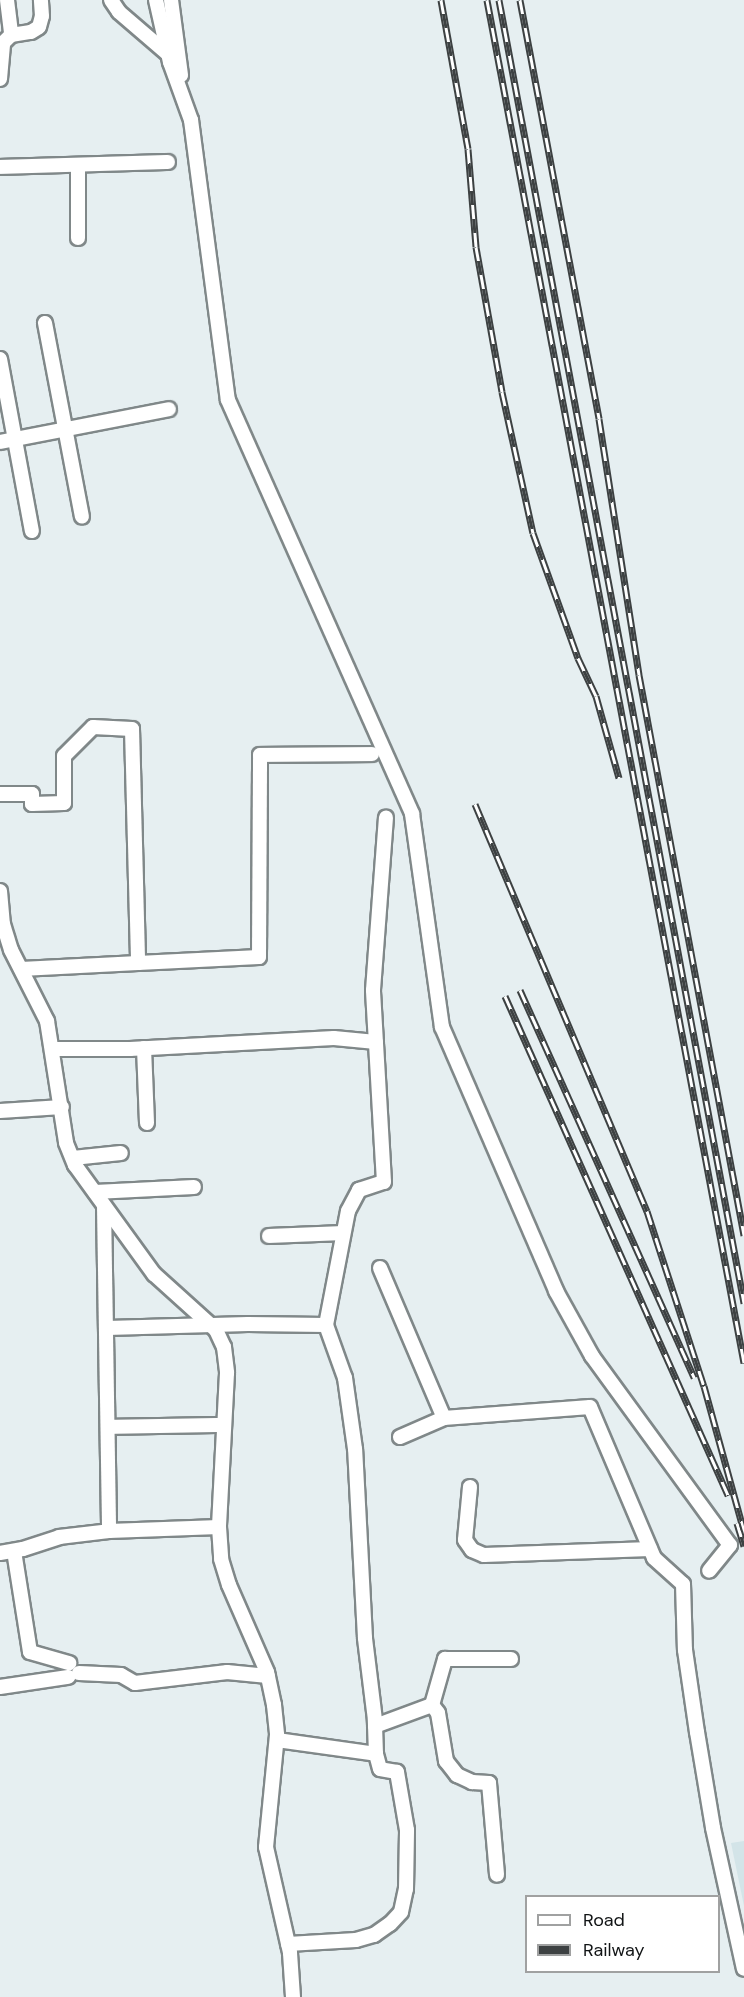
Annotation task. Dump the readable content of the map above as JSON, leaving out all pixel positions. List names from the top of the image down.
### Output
{
  "legend": ["Road", "Railway"]
}
